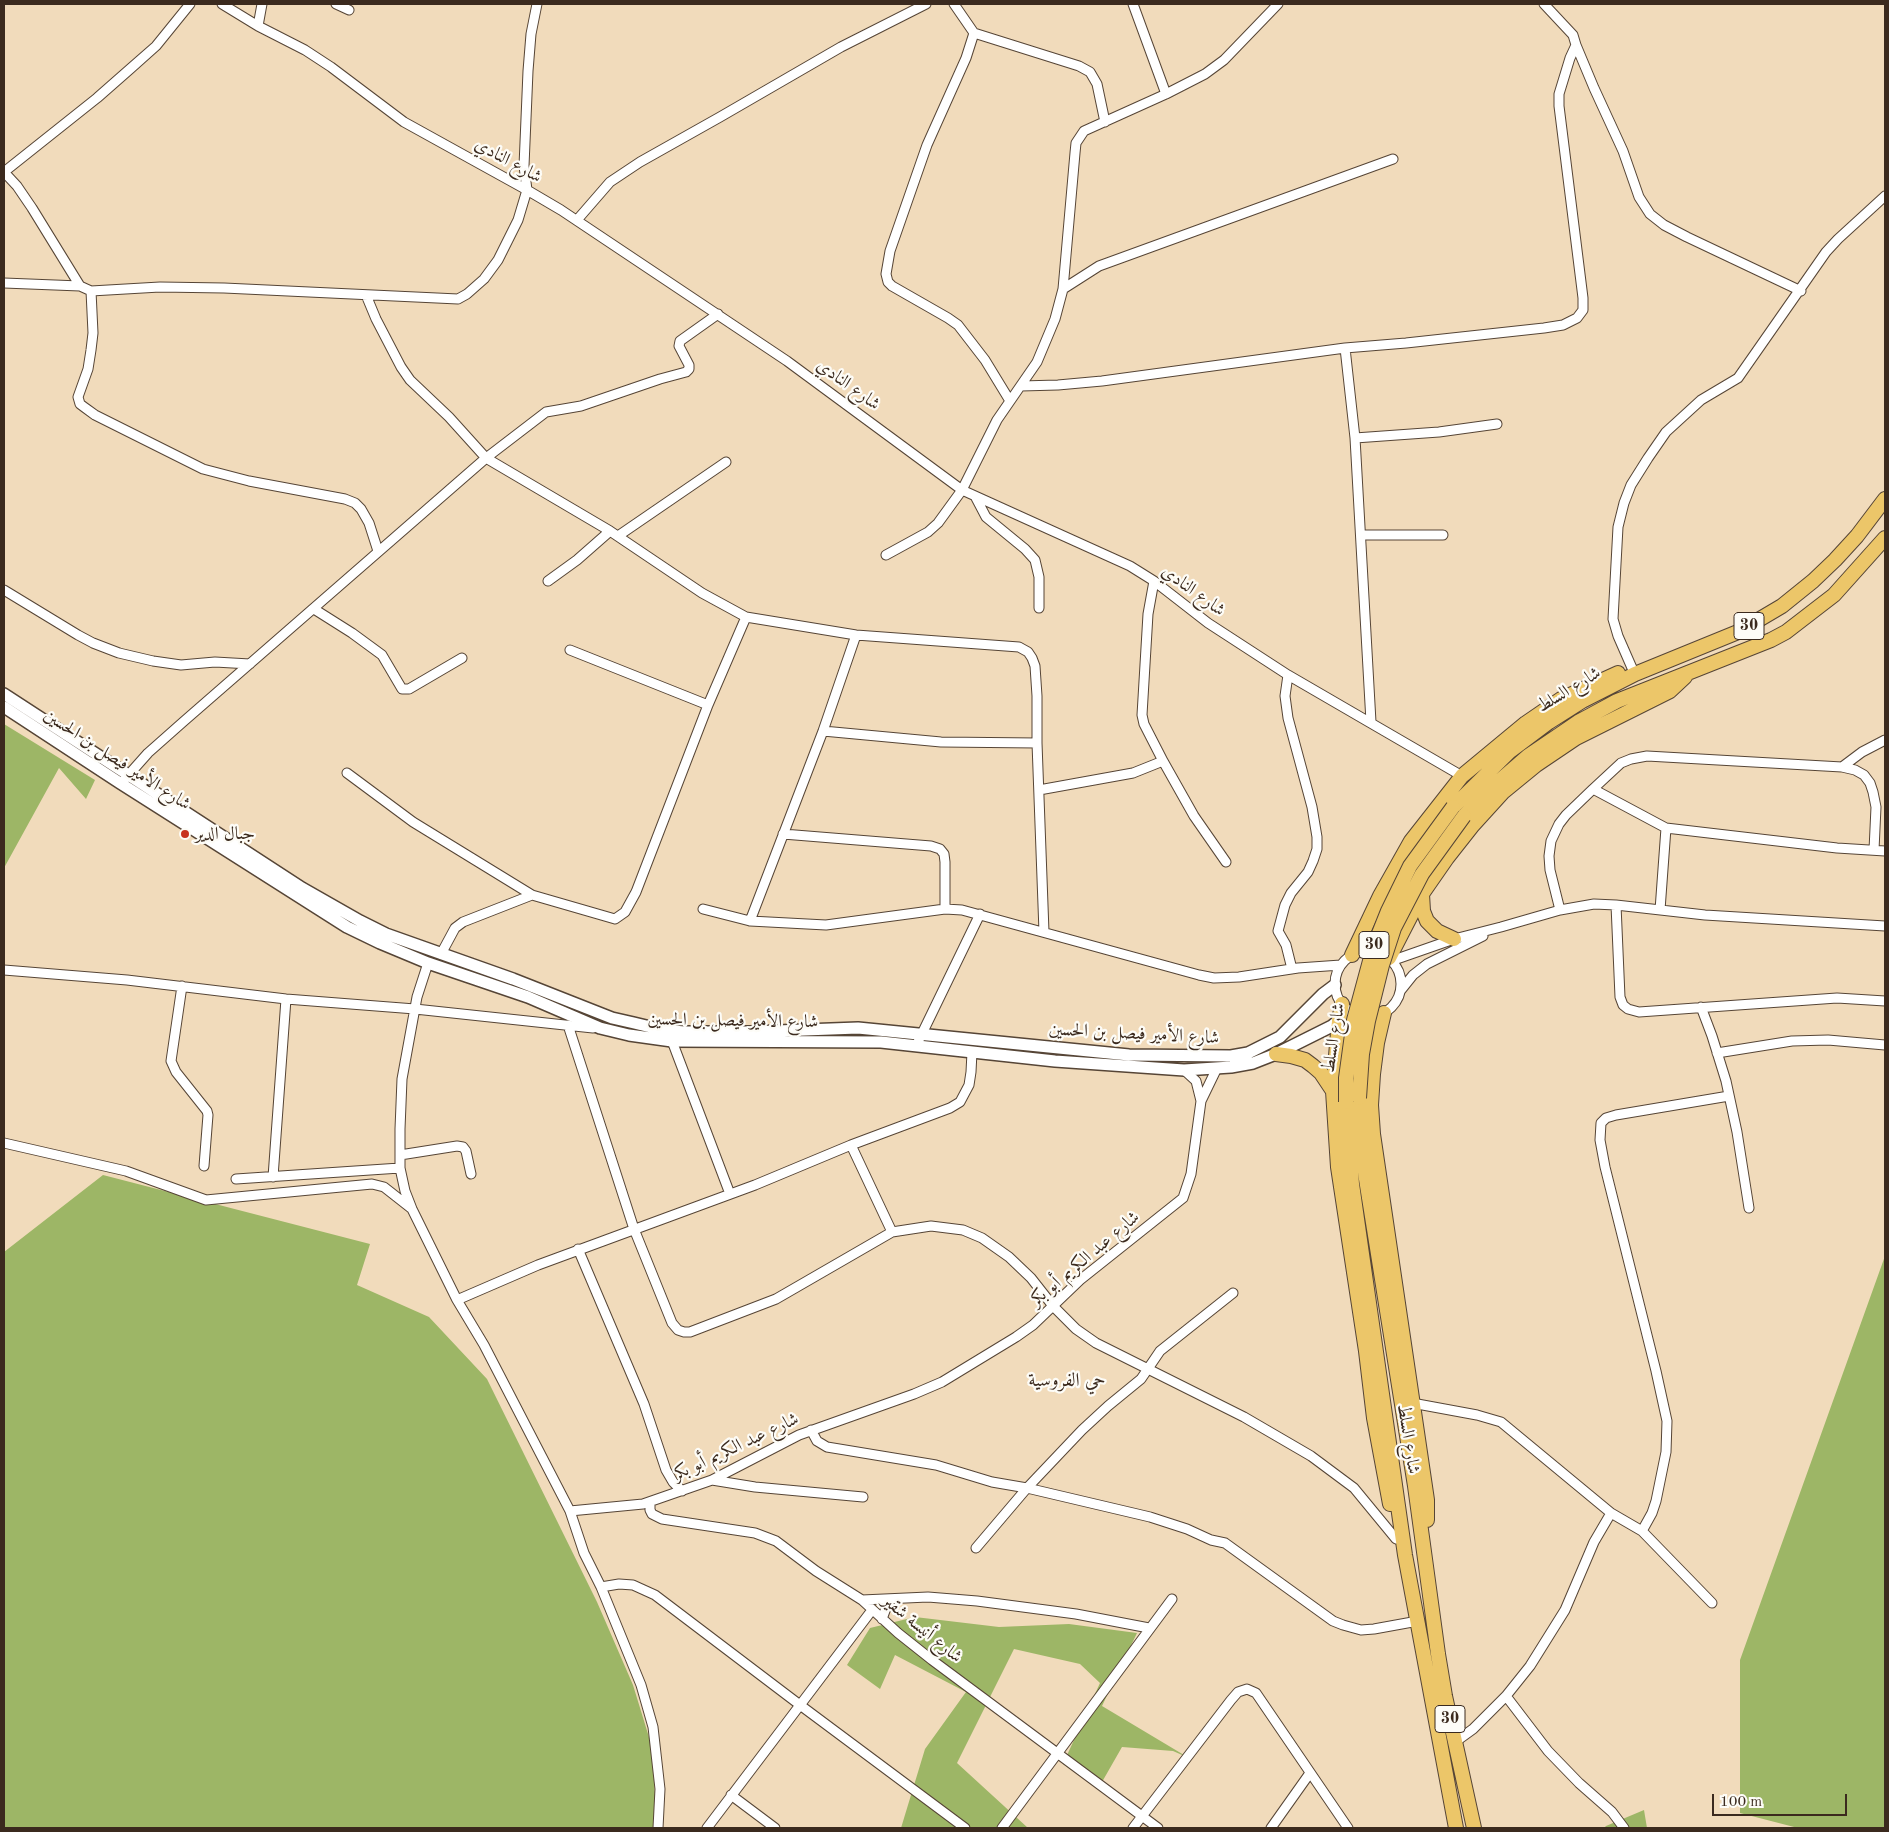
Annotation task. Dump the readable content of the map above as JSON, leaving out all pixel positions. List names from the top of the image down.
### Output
{
  "streets": {
    "main road": ["30", "شارع السلط"],
    "street": [
      "شارع النادي",
      "شارع الأمير فيصل بن الحسين",
      "شارع عبد الكريم أبو بكر",
      "شارع أنيسة شقير"
    ]
  },
  "crossings": [
    ["شارع الأمير فيصل بن الحسين", "شارع عبد الكريم أبو بكر"],
    ["شارع عبد الكريم أبو بكر", "شارع أنيسة شقير"]
  ],
  "districts": ["حي الفروسية"],
  "places": ["جبال الدير"],
  "scale_bar": "100 m"
}
